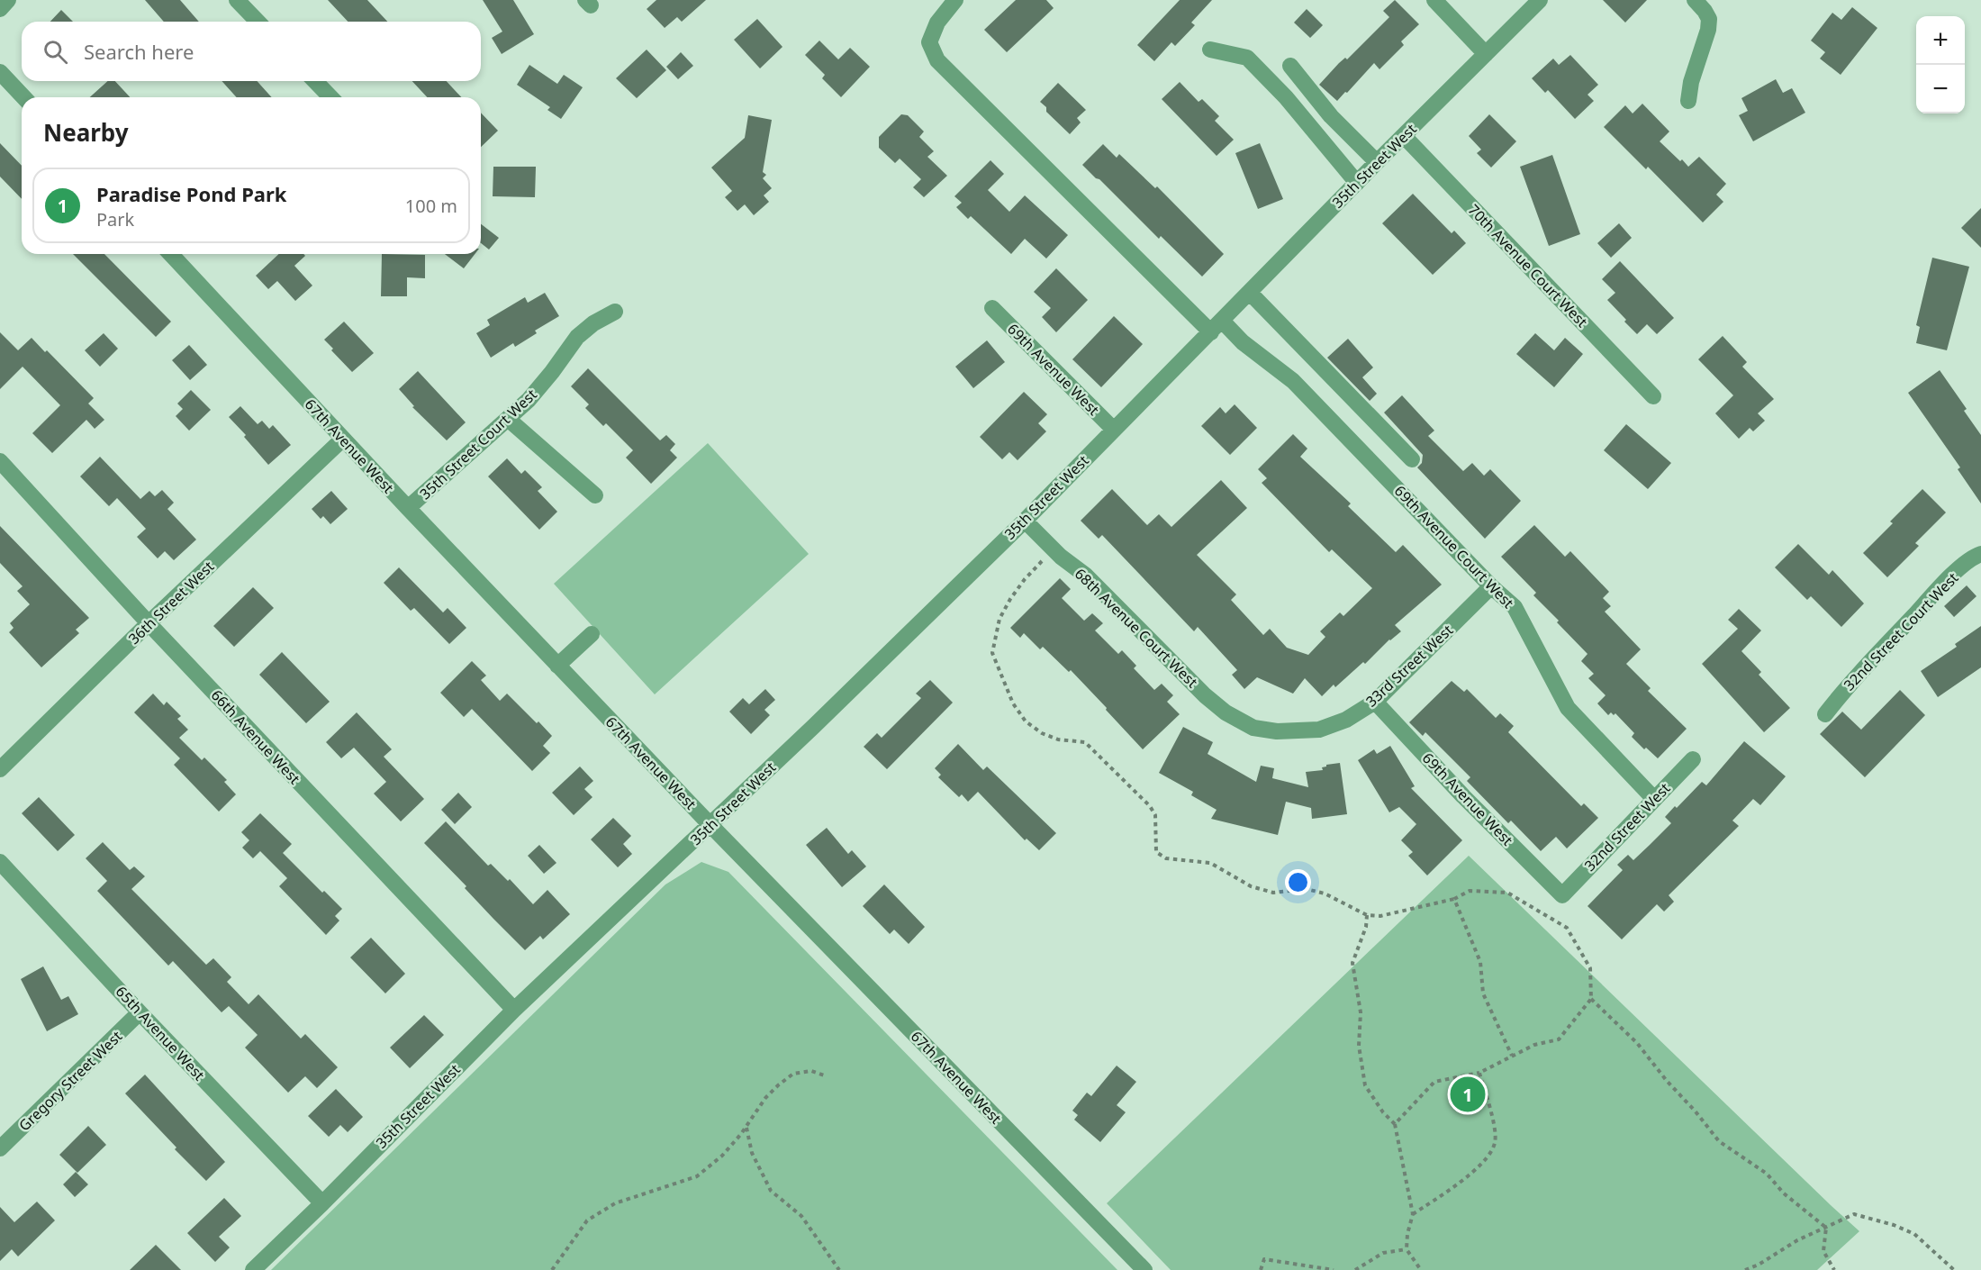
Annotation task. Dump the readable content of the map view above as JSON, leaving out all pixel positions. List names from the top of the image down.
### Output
{
  "streets": {
    "street": [
      "35th Street West",
      "70th Avenue Court West",
      "69th Avenue West",
      "35th Street Court West",
      "67th Avenue West",
      "69th Avenue Court West",
      "36th Street West",
      "68th Avenue Court West",
      "32nd Street Court West",
      "33rd Street West",
      "66th Avenue West",
      "32nd Street West",
      "65th Avenue West",
      "Gregory Street West"
    ]
  },
  "crossings": [
    ["35th Street West", "70th Avenue Court West"],
    ["35th Street West", "69th Avenue West"],
    ["35th Street West", "67th Avenue West"],
    ["35th Street West", "69th Avenue Court West"],
    ["35th Street West", "68th Avenue Court West"],
    ["35th Street West", "66th Avenue West"],
    ["35th Street West", "65th Avenue West"],
    ["69th Avenue West", "33rd Street West"],
    ["69th Avenue West", "32nd Street West"],
    ["35th Street Court West", "67th Avenue West"],
    ["67th Avenue West", "36th Street West"],
    ["69th Avenue Court West", "33rd Street West"],
    ["69th Avenue Court West", "32nd Street West"],
    ["36th Street West", "66th Avenue West"],
    ["68th Avenue Court West", "33rd Street West"],
    ["65th Avenue West", "Gregory Street West"]
  ],
  "page": {
    "map_buttons": ["+", "−"],
    "search": "Search here",
    "heading": "Nearby",
    "list": [
      {
        "mark": "1",
        "name": "Paradise Pond Park",
        "note": "Park",
        "value": "100 m"
      }
    ],
    "pins": "1"
  }
}
